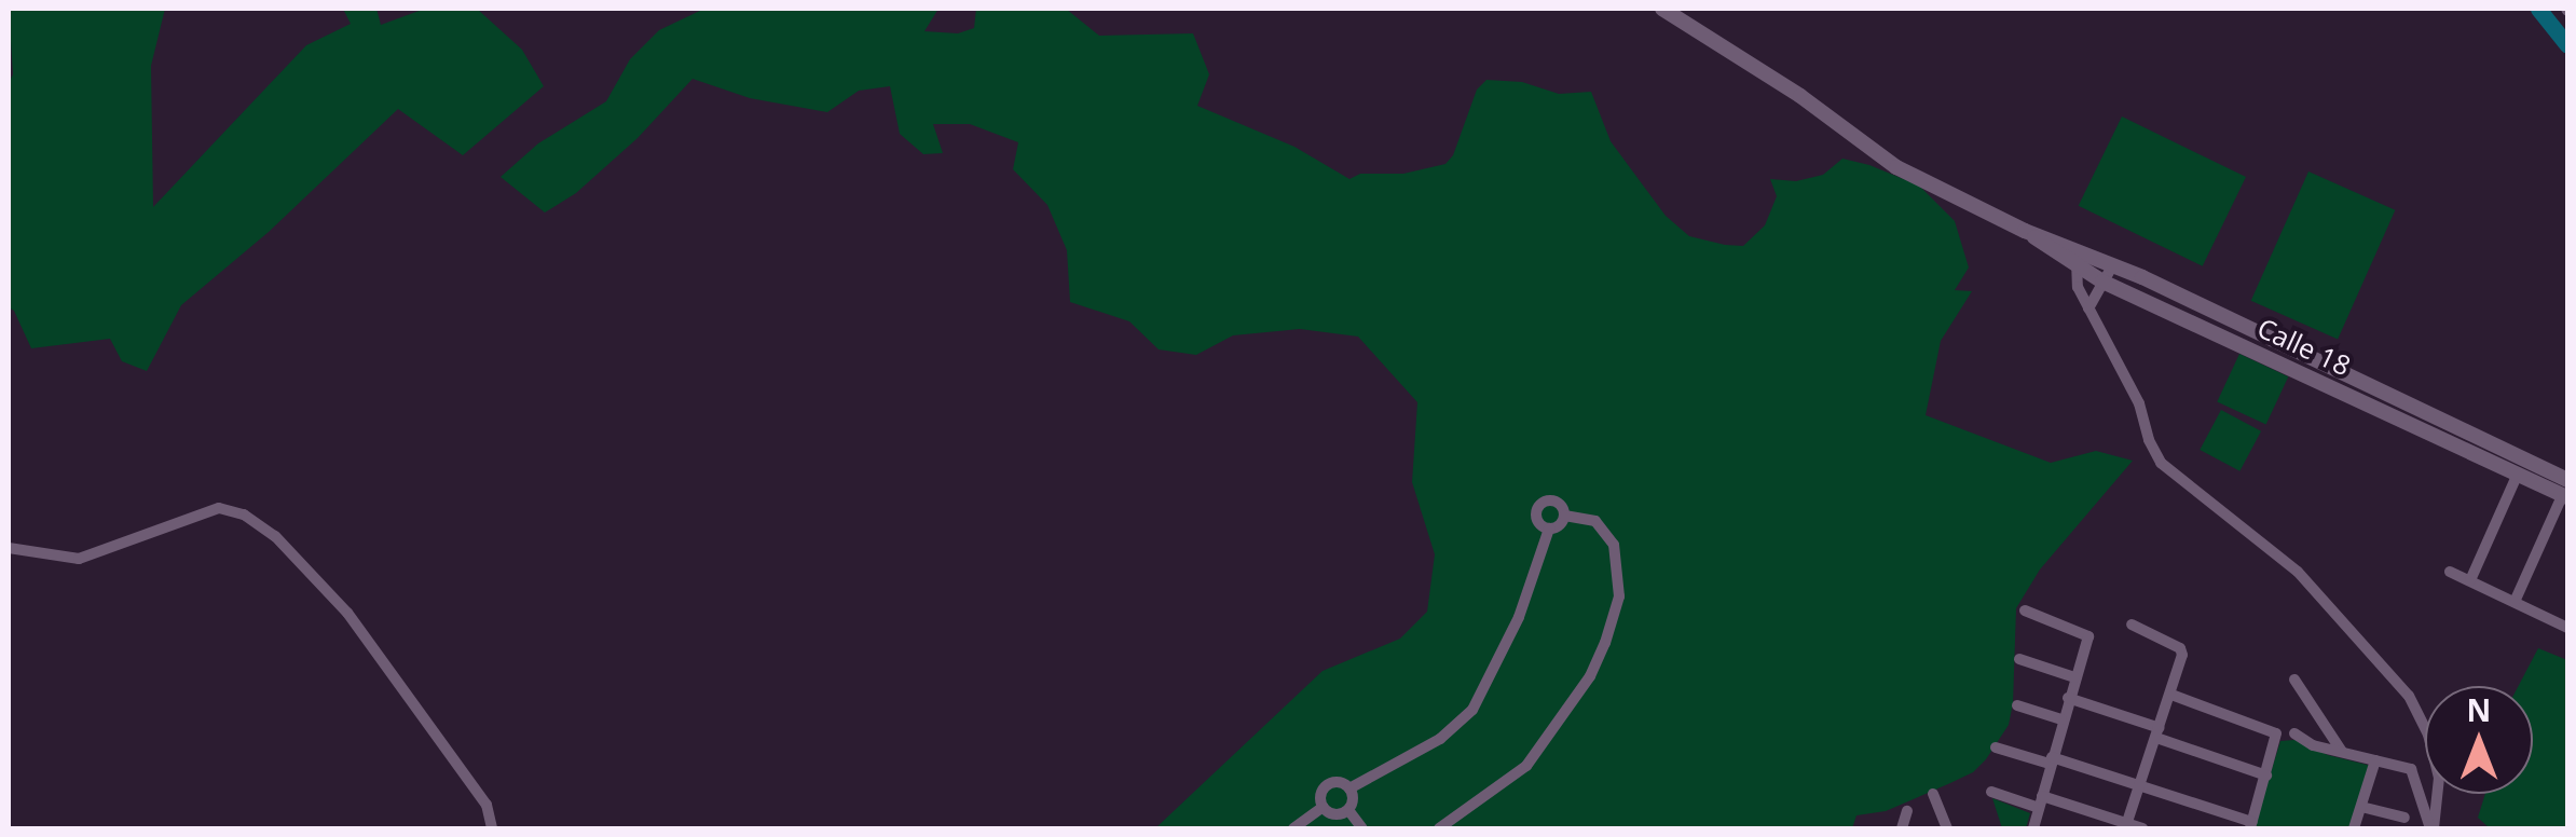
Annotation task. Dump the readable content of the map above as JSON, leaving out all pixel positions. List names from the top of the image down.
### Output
{
  "streets": {
    "main road": ["Calle 18"]
  },
  "north": "top"
}
